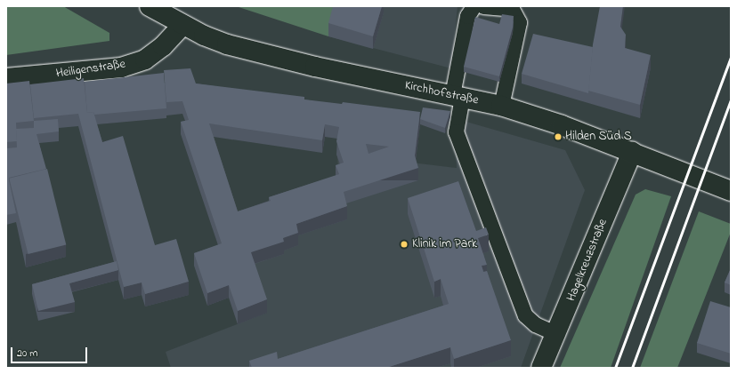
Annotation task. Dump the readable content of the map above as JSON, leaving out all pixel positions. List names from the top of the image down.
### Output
{
  "streets": {
    "main road": ["Heiligenstraße", "Kirchhofstraße", "Hagelkreuzstraße"]
  },
  "crossings": [
    ["Heiligenstraße", "Kirchhofstraße"],
    ["Kirchhofstraße", "Hagelkreuzstraße"]
  ],
  "places": ["Hilden Süd S", "Klinik im Park"],
  "scale_bar": "20 m"
}
